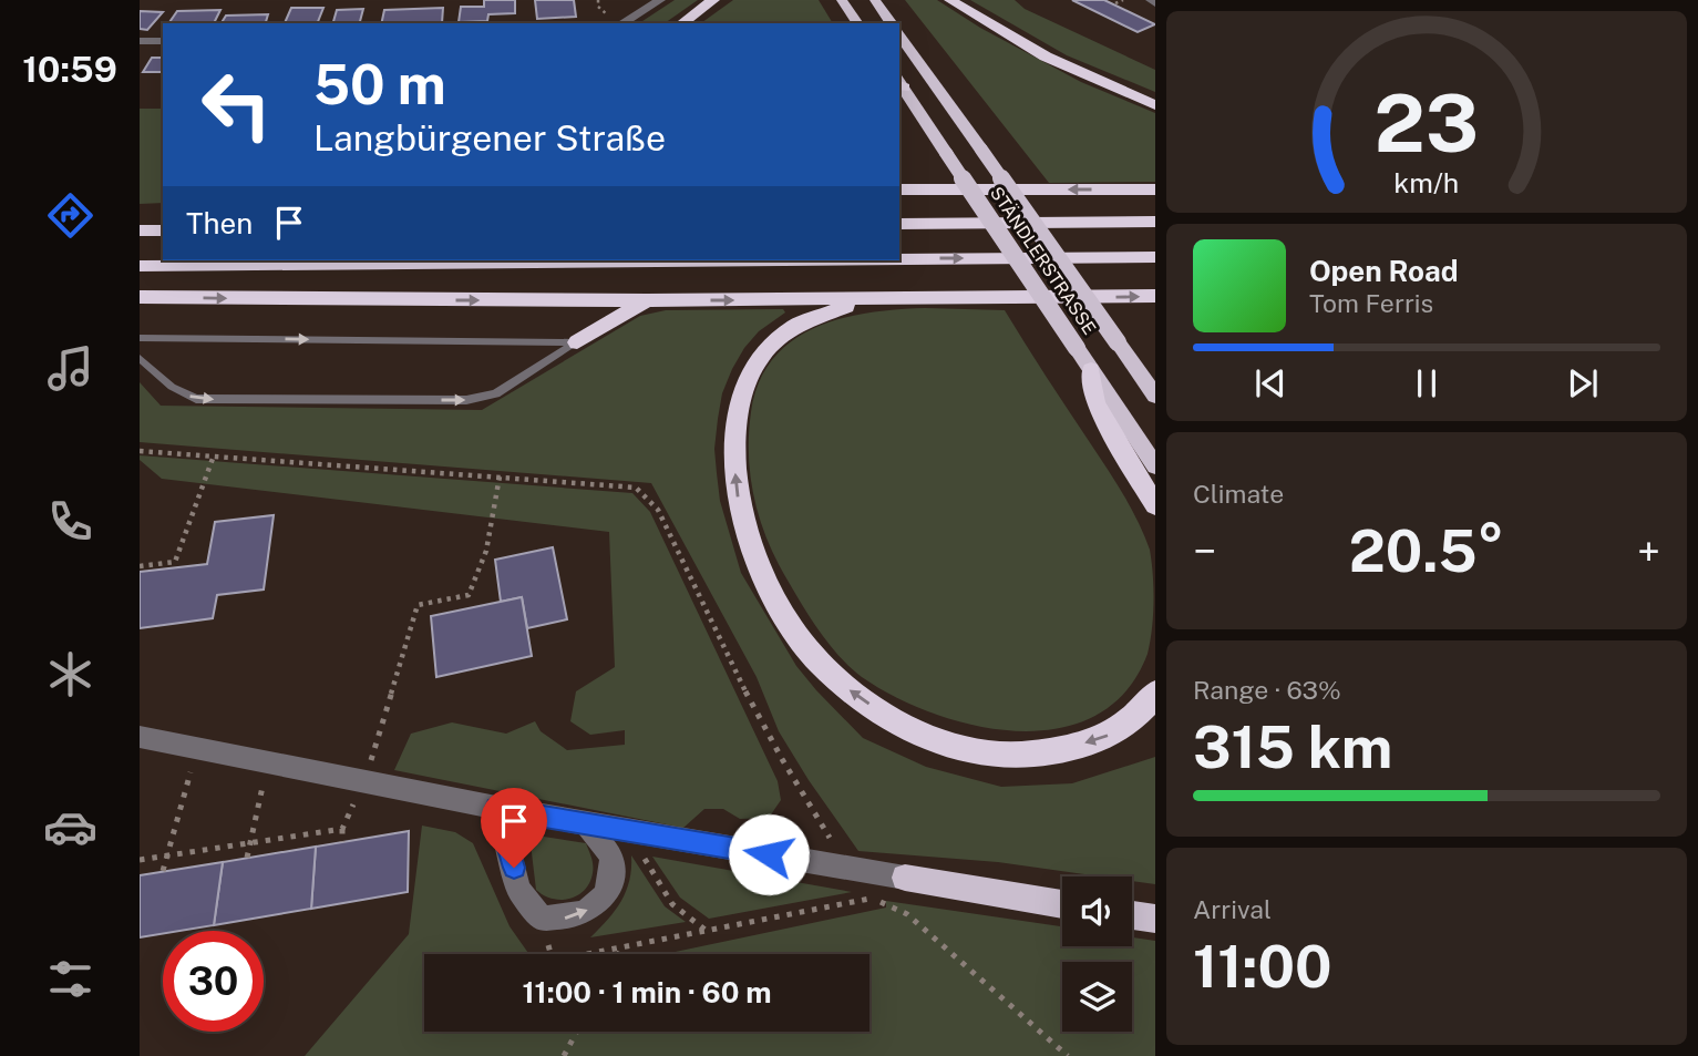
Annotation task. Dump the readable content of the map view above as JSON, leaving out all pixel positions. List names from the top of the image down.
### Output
{
  "streets": {
    "highway": ["STÄNDLERSTRASSE"]
  },
  "page": {
    "tabs": "10:59",
    "turn": ["50 m", "Langbürgener Straße"],
    "then": "Then",
    "song": ["Open Road", "Tom Ferris"],
    "tile": [
      "Climate",
      ["Range · 63%", "315 km"],
      ["Arrival", "11:00"]
    ],
    "heat": ["−", "20.5°", "+"],
    "limit": "30",
    "trip": "11:00 · 1 min · 60 m",
    "gauge": ["23", "km/h"]
  }
}
